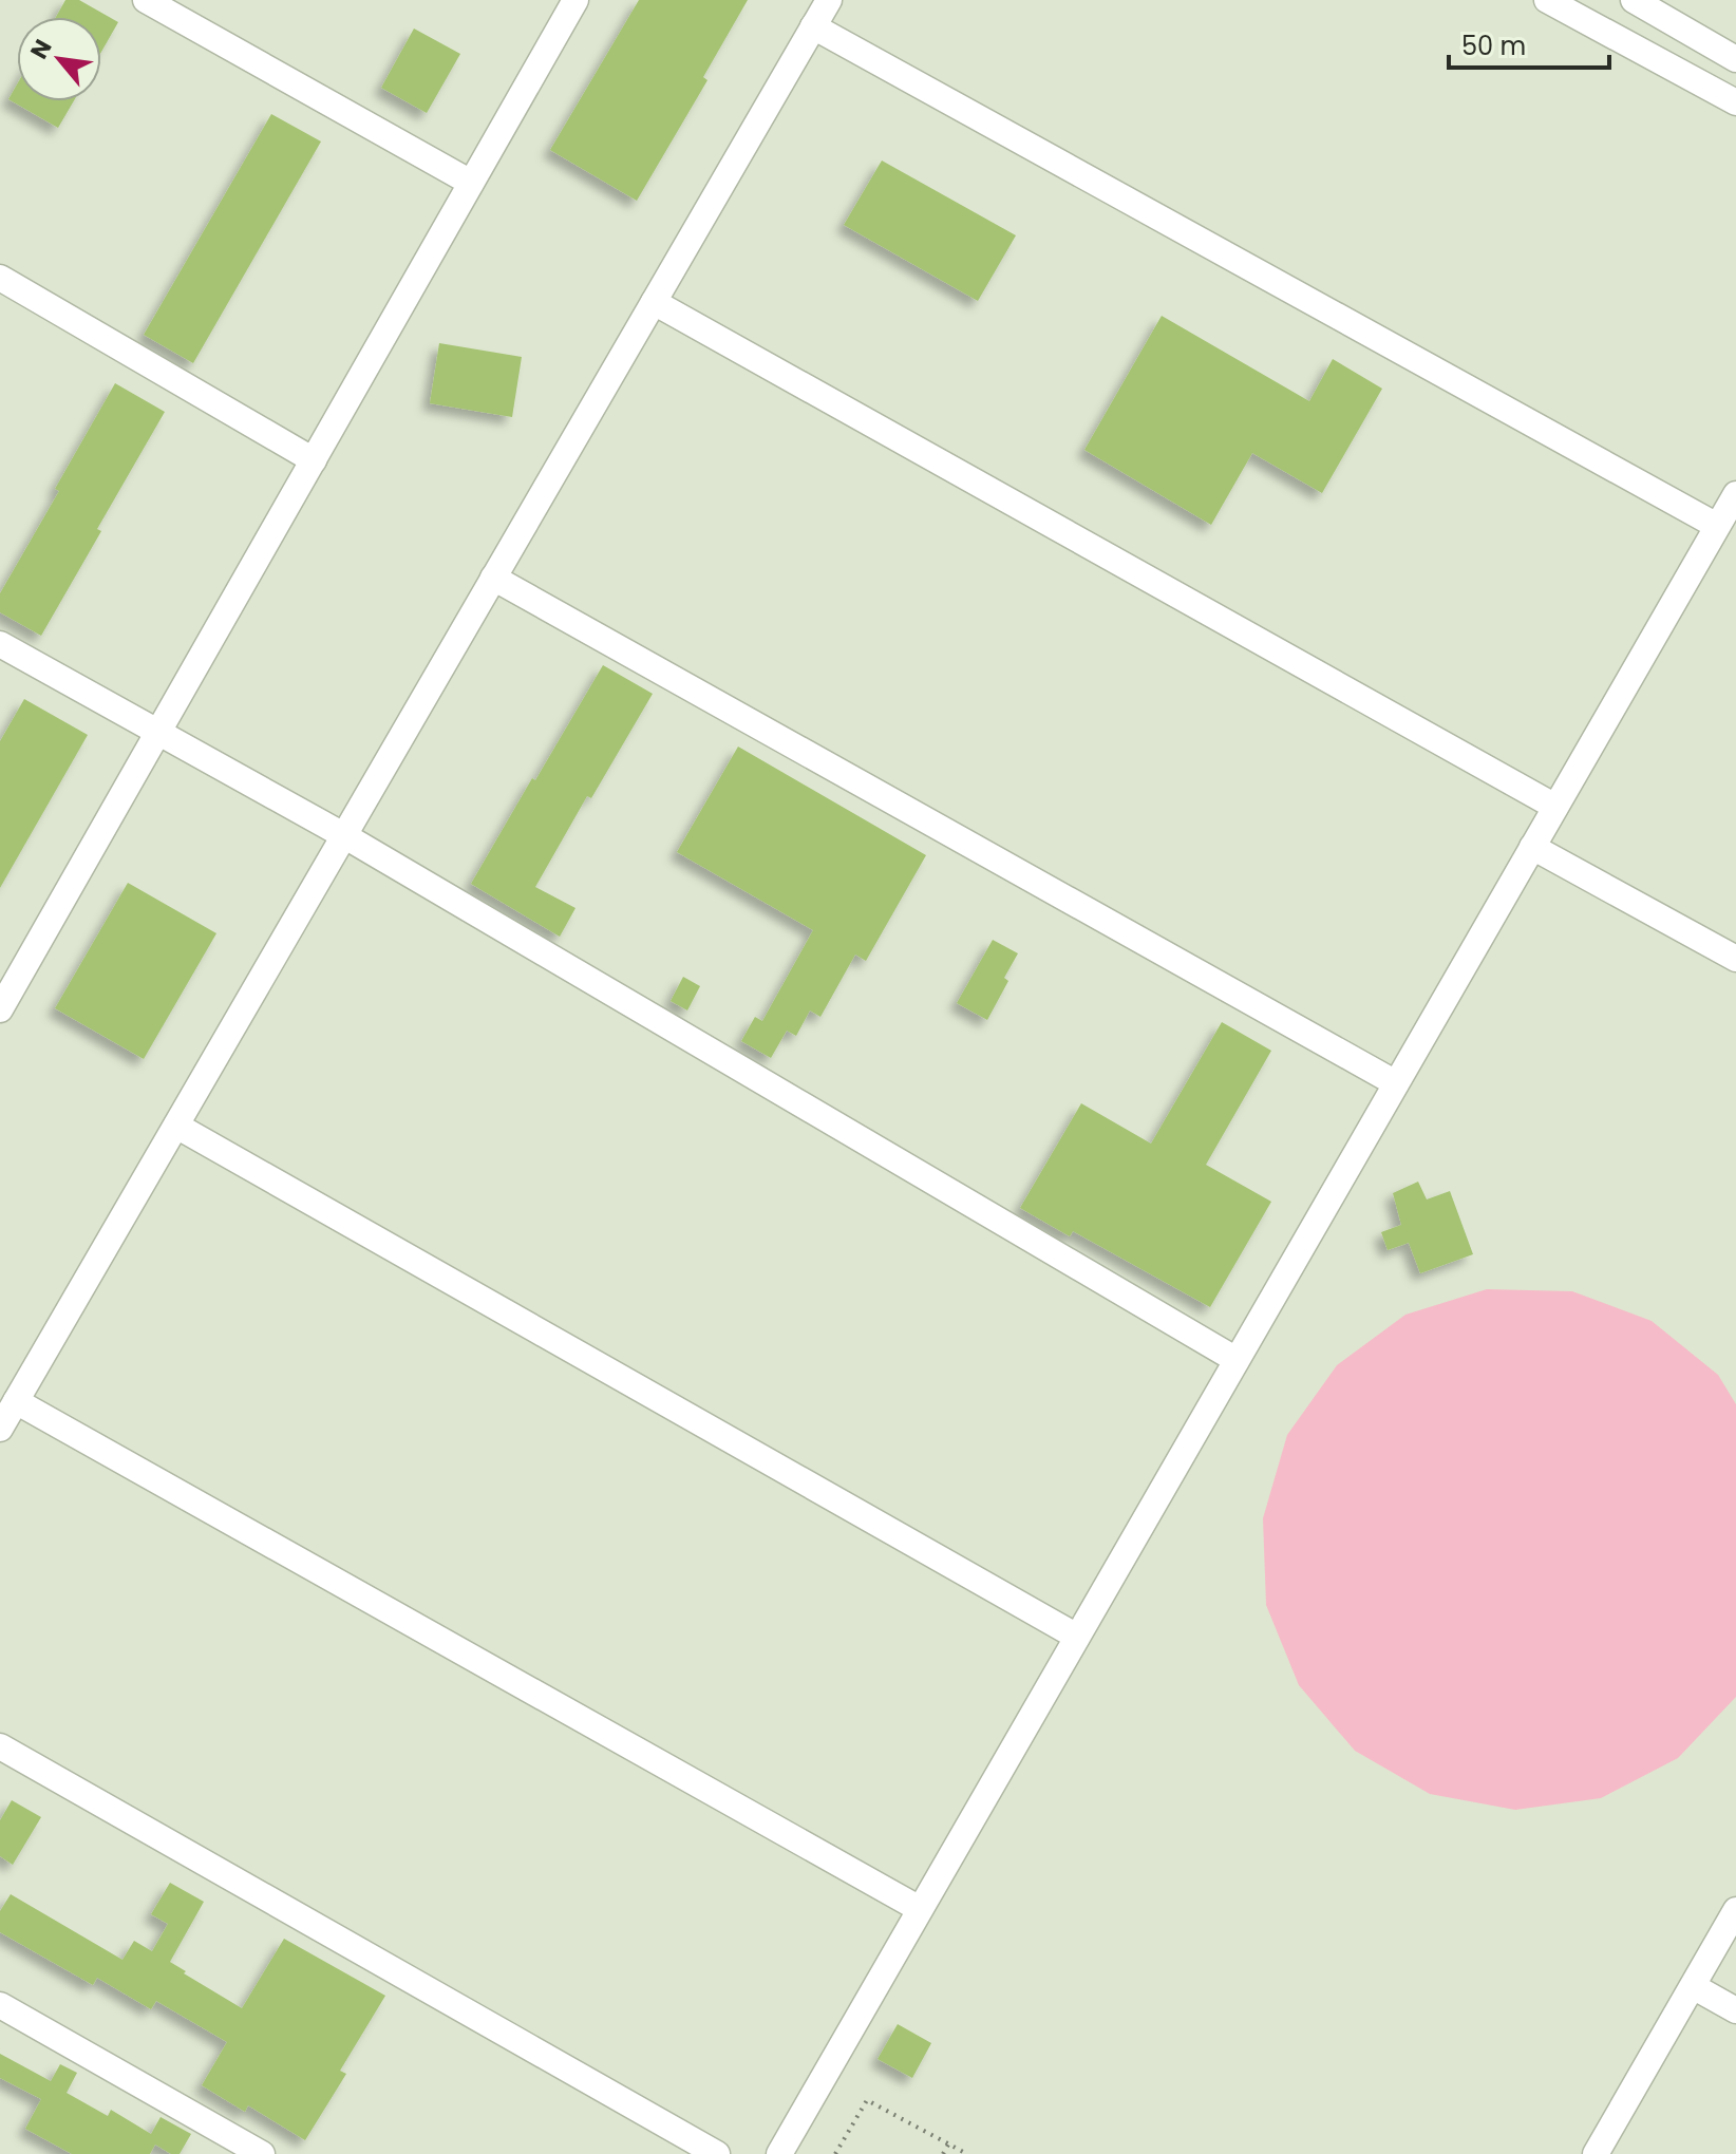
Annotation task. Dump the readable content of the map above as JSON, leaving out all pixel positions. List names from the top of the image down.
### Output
{
  "scale_bar": "50 m",
  "north": "top left"
}
